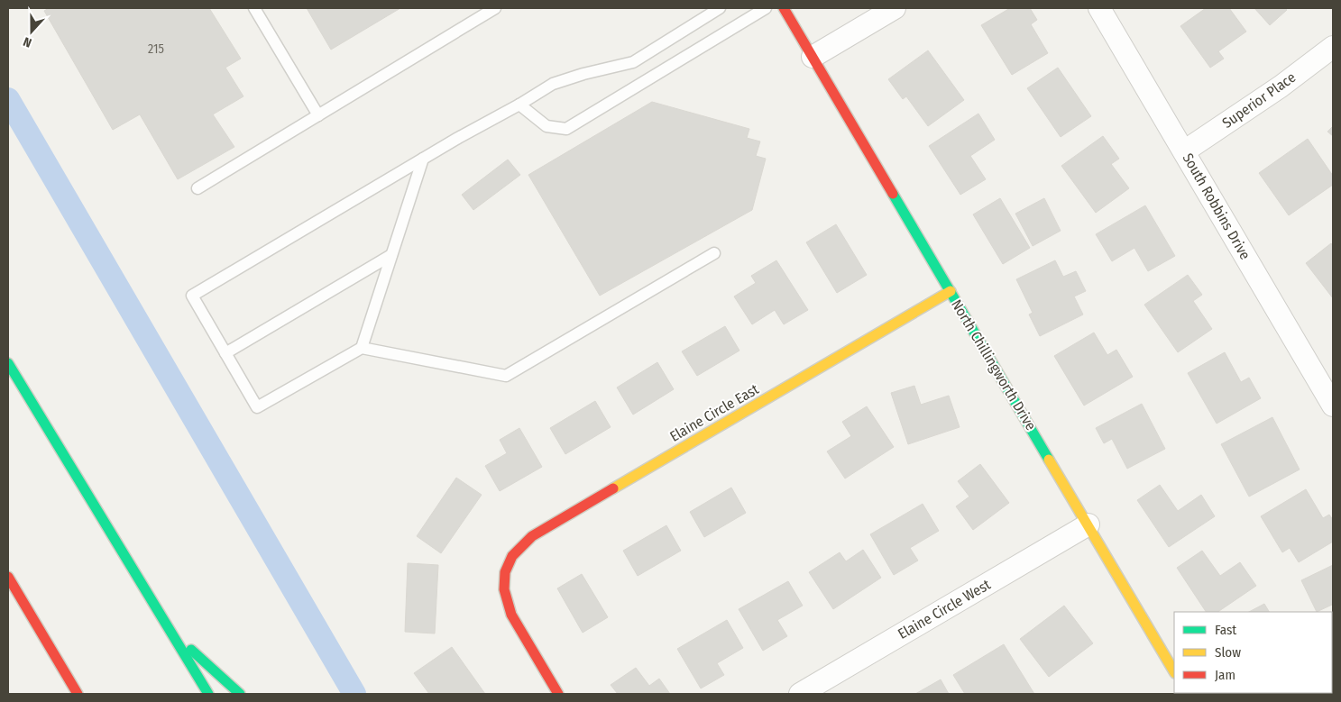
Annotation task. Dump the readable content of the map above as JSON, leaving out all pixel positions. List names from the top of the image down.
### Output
{
  "streets": {
    "main road": ["North Chillingworth Drive", "Elaine Circle East"],
    "street": ["Superior Place", "South Robbins Drive", "Elaine Circle West"]
  },
  "crossings": [
    ["Superior Place", "South Robbins Drive"],
    ["North Chillingworth Drive", "Elaine Circle East"],
    ["North Chillingworth Drive", "Elaine Circle West"]
  ],
  "house_numbers": ["215"],
  "legend": ["Fast", "Slow", "Jam"],
  "north": "bottom"
}
